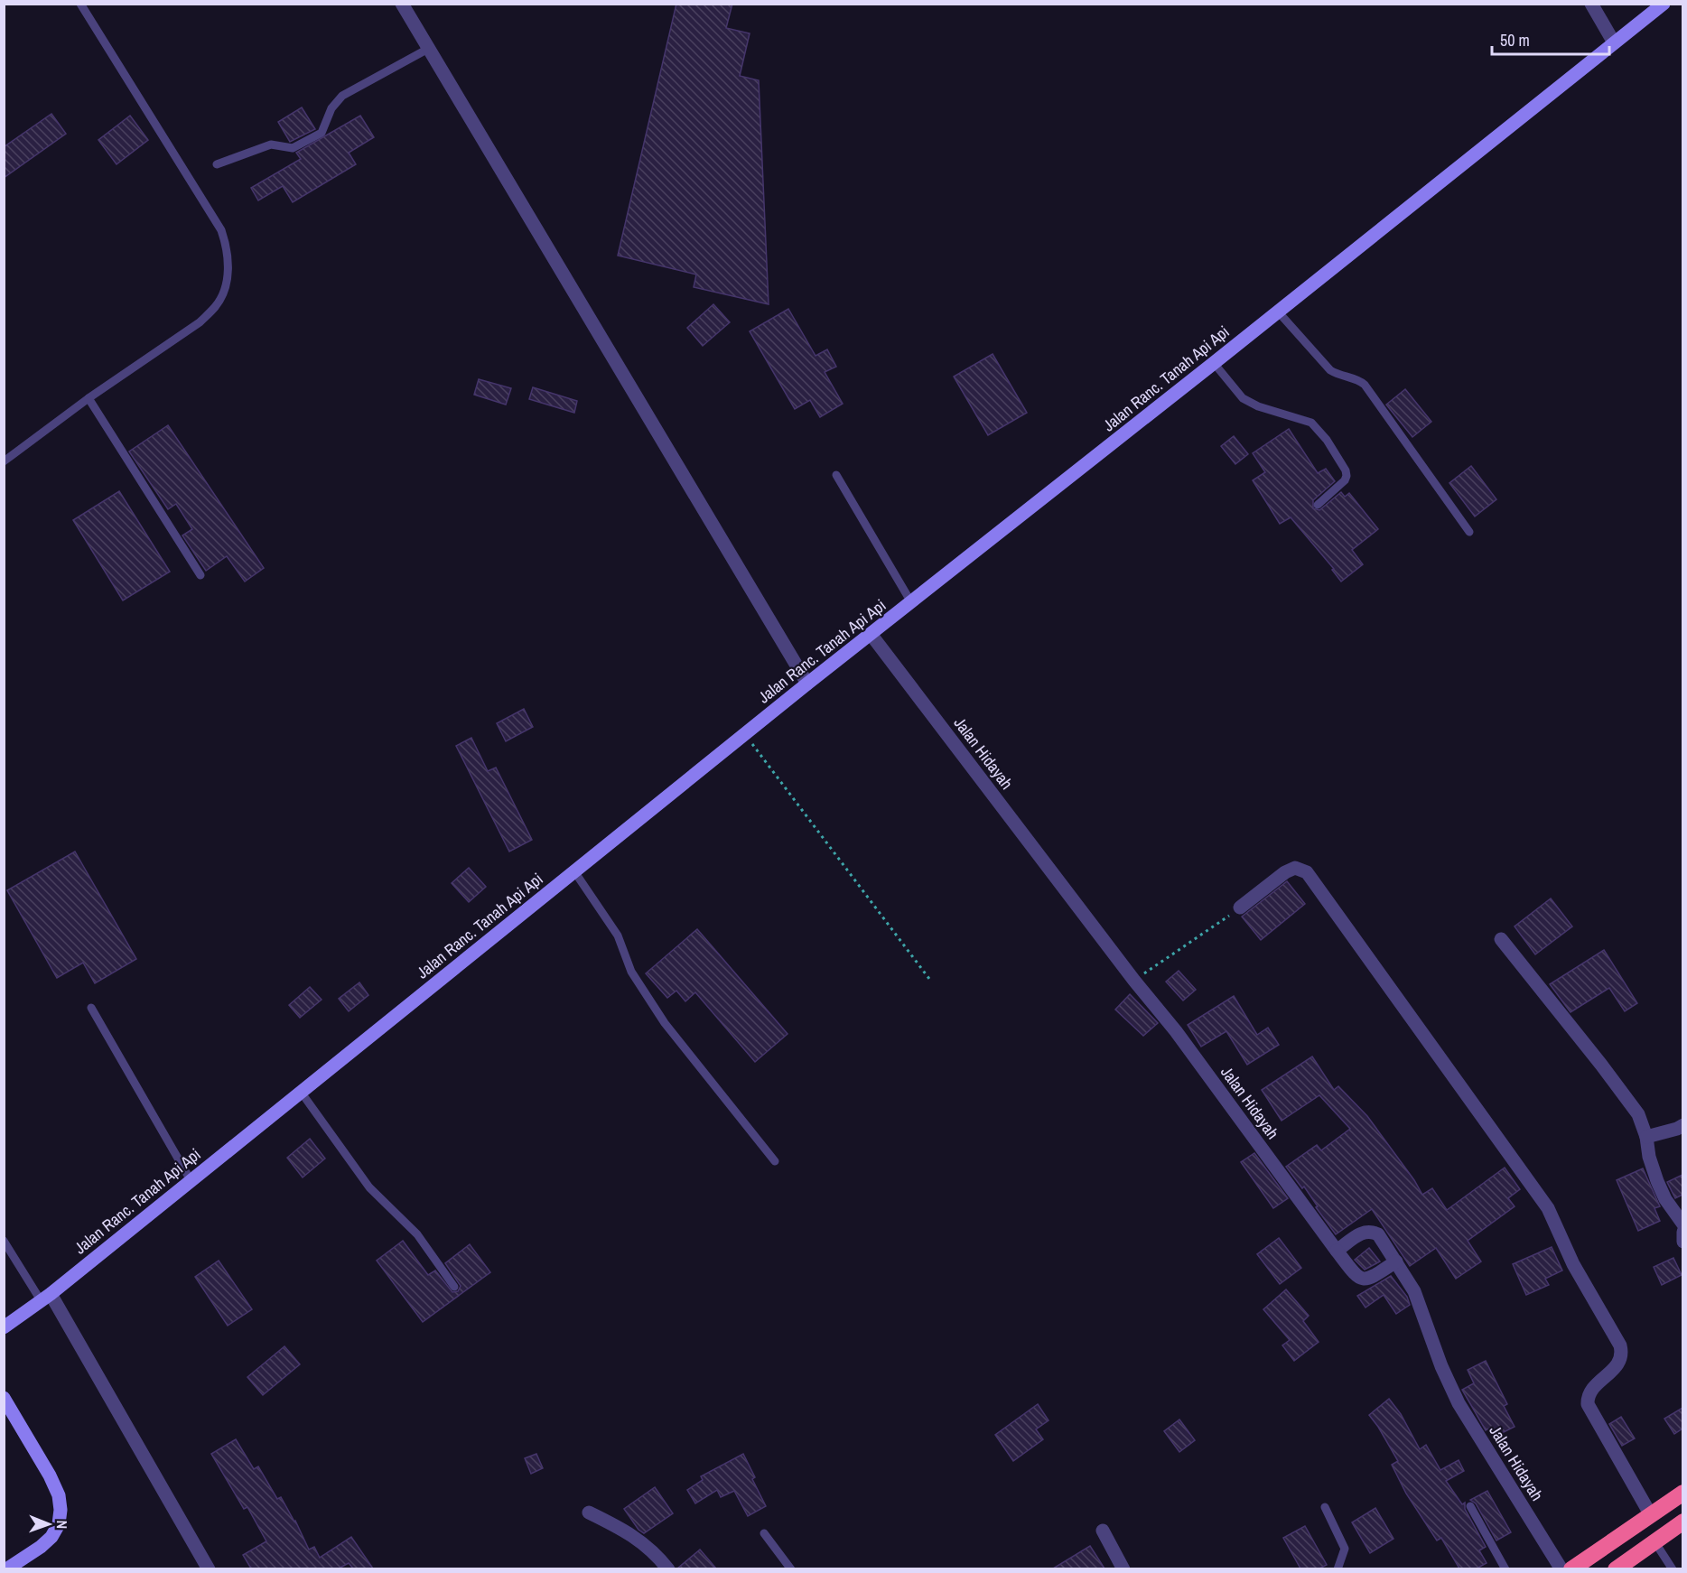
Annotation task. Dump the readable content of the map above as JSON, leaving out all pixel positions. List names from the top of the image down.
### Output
{
  "streets": {
    "street": ["Jalan Ranc. Tanah Api Api", "Jalan Hidayah"]
  },
  "crossings": [
    ["Jalan Ranc. Tanah Api Api", "Jalan Hidayah"]
  ],
  "scale_bar": "50 m",
  "north": "right"
}
